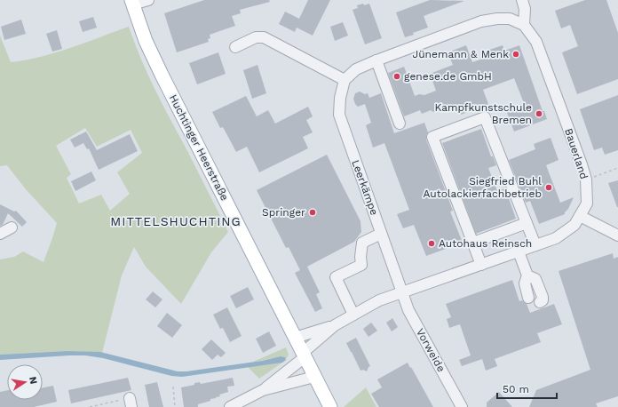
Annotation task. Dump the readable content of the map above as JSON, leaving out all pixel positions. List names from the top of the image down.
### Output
{
  "streets": {
    "main road": ["Huchtinger Heerstraße"],
    "street": ["Bauerland", "Leerkämpe", "Vorweide"]
  },
  "crossings": [
    ["Huchtinger Heerstraße", "Bauerland"],
    ["Bauerland", "Leerkämpe"],
    ["Bauerland", "Vorweide"],
    ["Leerkämpe", "Vorweide"]
  ],
  "districts": ["MITTELSHUCHTING"],
  "places": [
    "Jünemann & Menk",
    "genese.de GmbH",
    "Kampfkunstschule Bremen",
    "Siegfried Buhl Autolackierfachbetrieb",
    "Springer",
    "Autohaus Reinsch"
  ],
  "scale_bar": "50 m",
  "north": "right"
}
